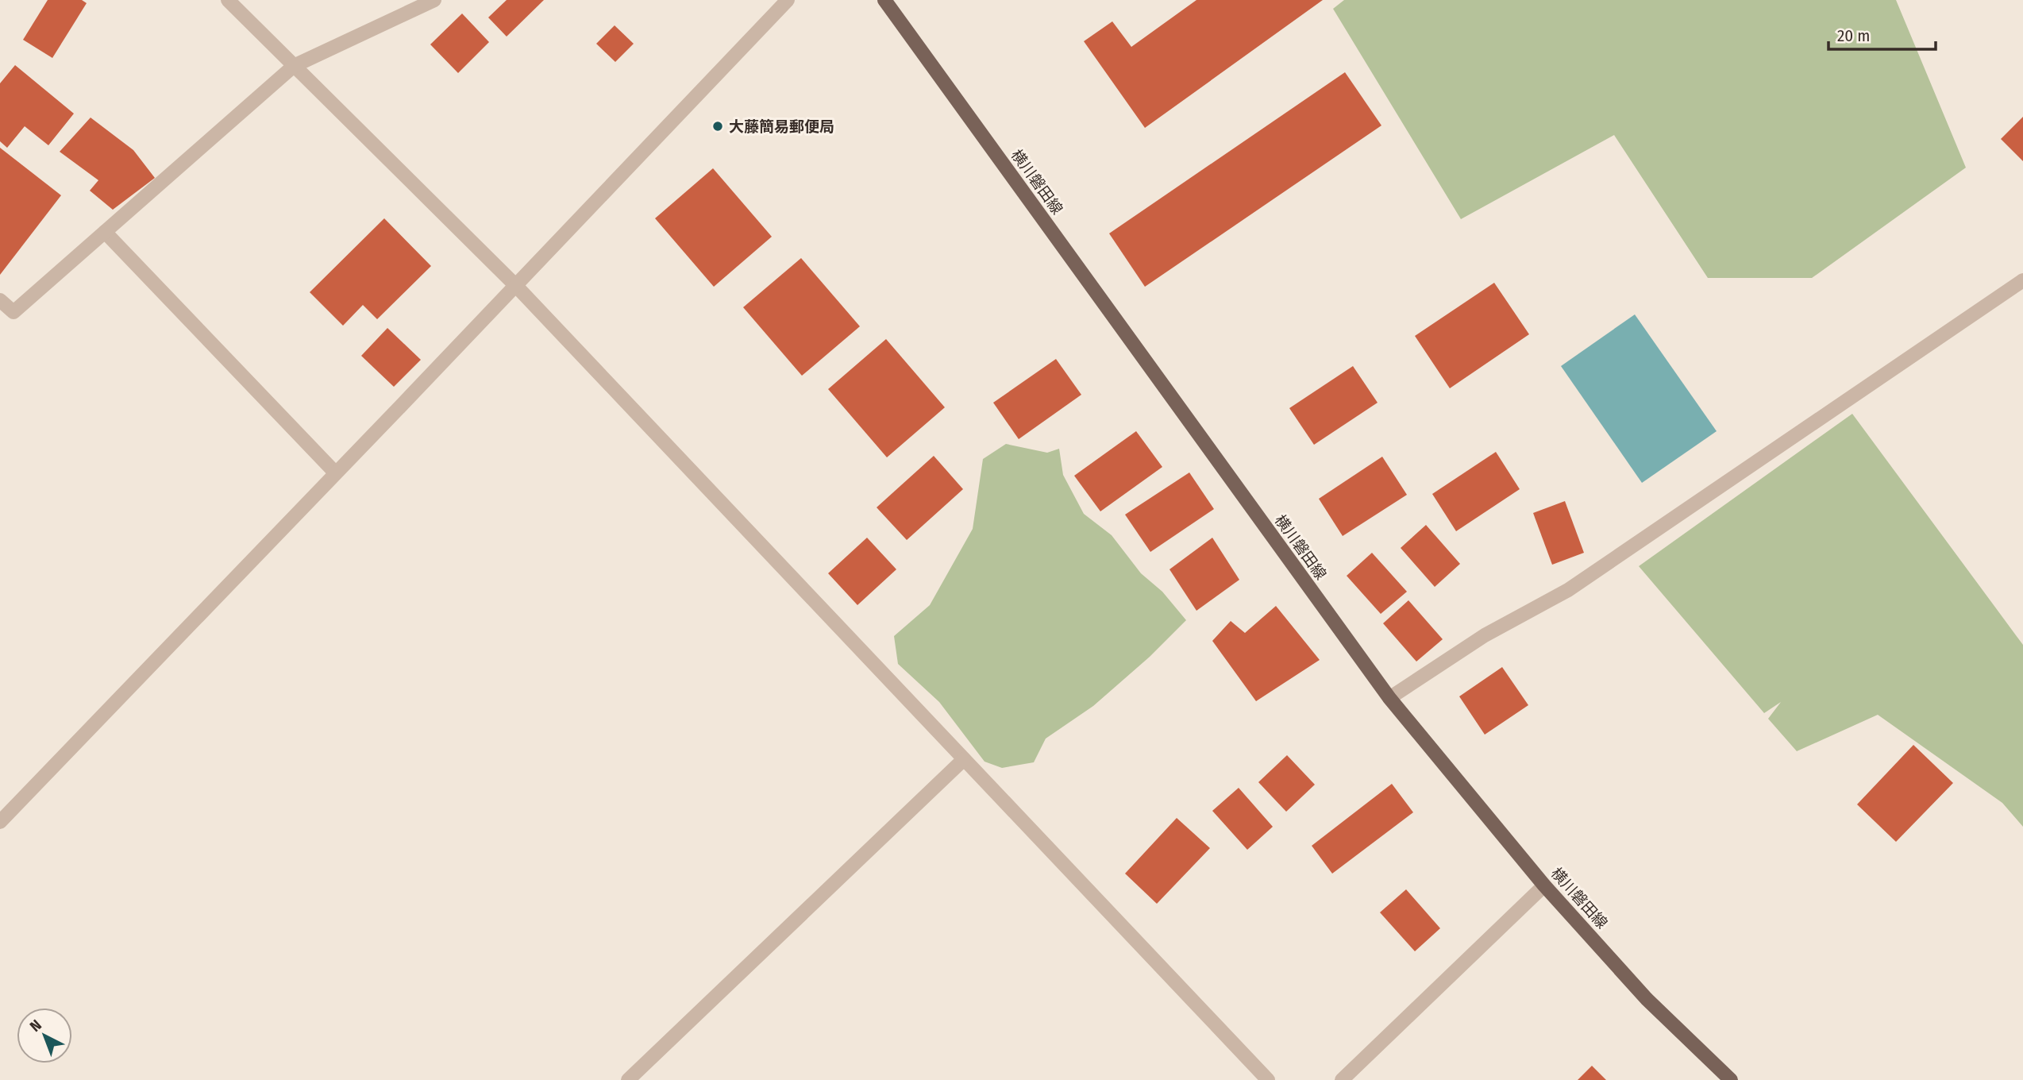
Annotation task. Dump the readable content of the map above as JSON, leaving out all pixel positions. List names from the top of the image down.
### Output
{
  "streets": {
    "main road": ["横川磐田線"]
  },
  "places": ["大藤簡易郵便局"],
  "scale_bar": "20 m",
  "north": "top left"
}
